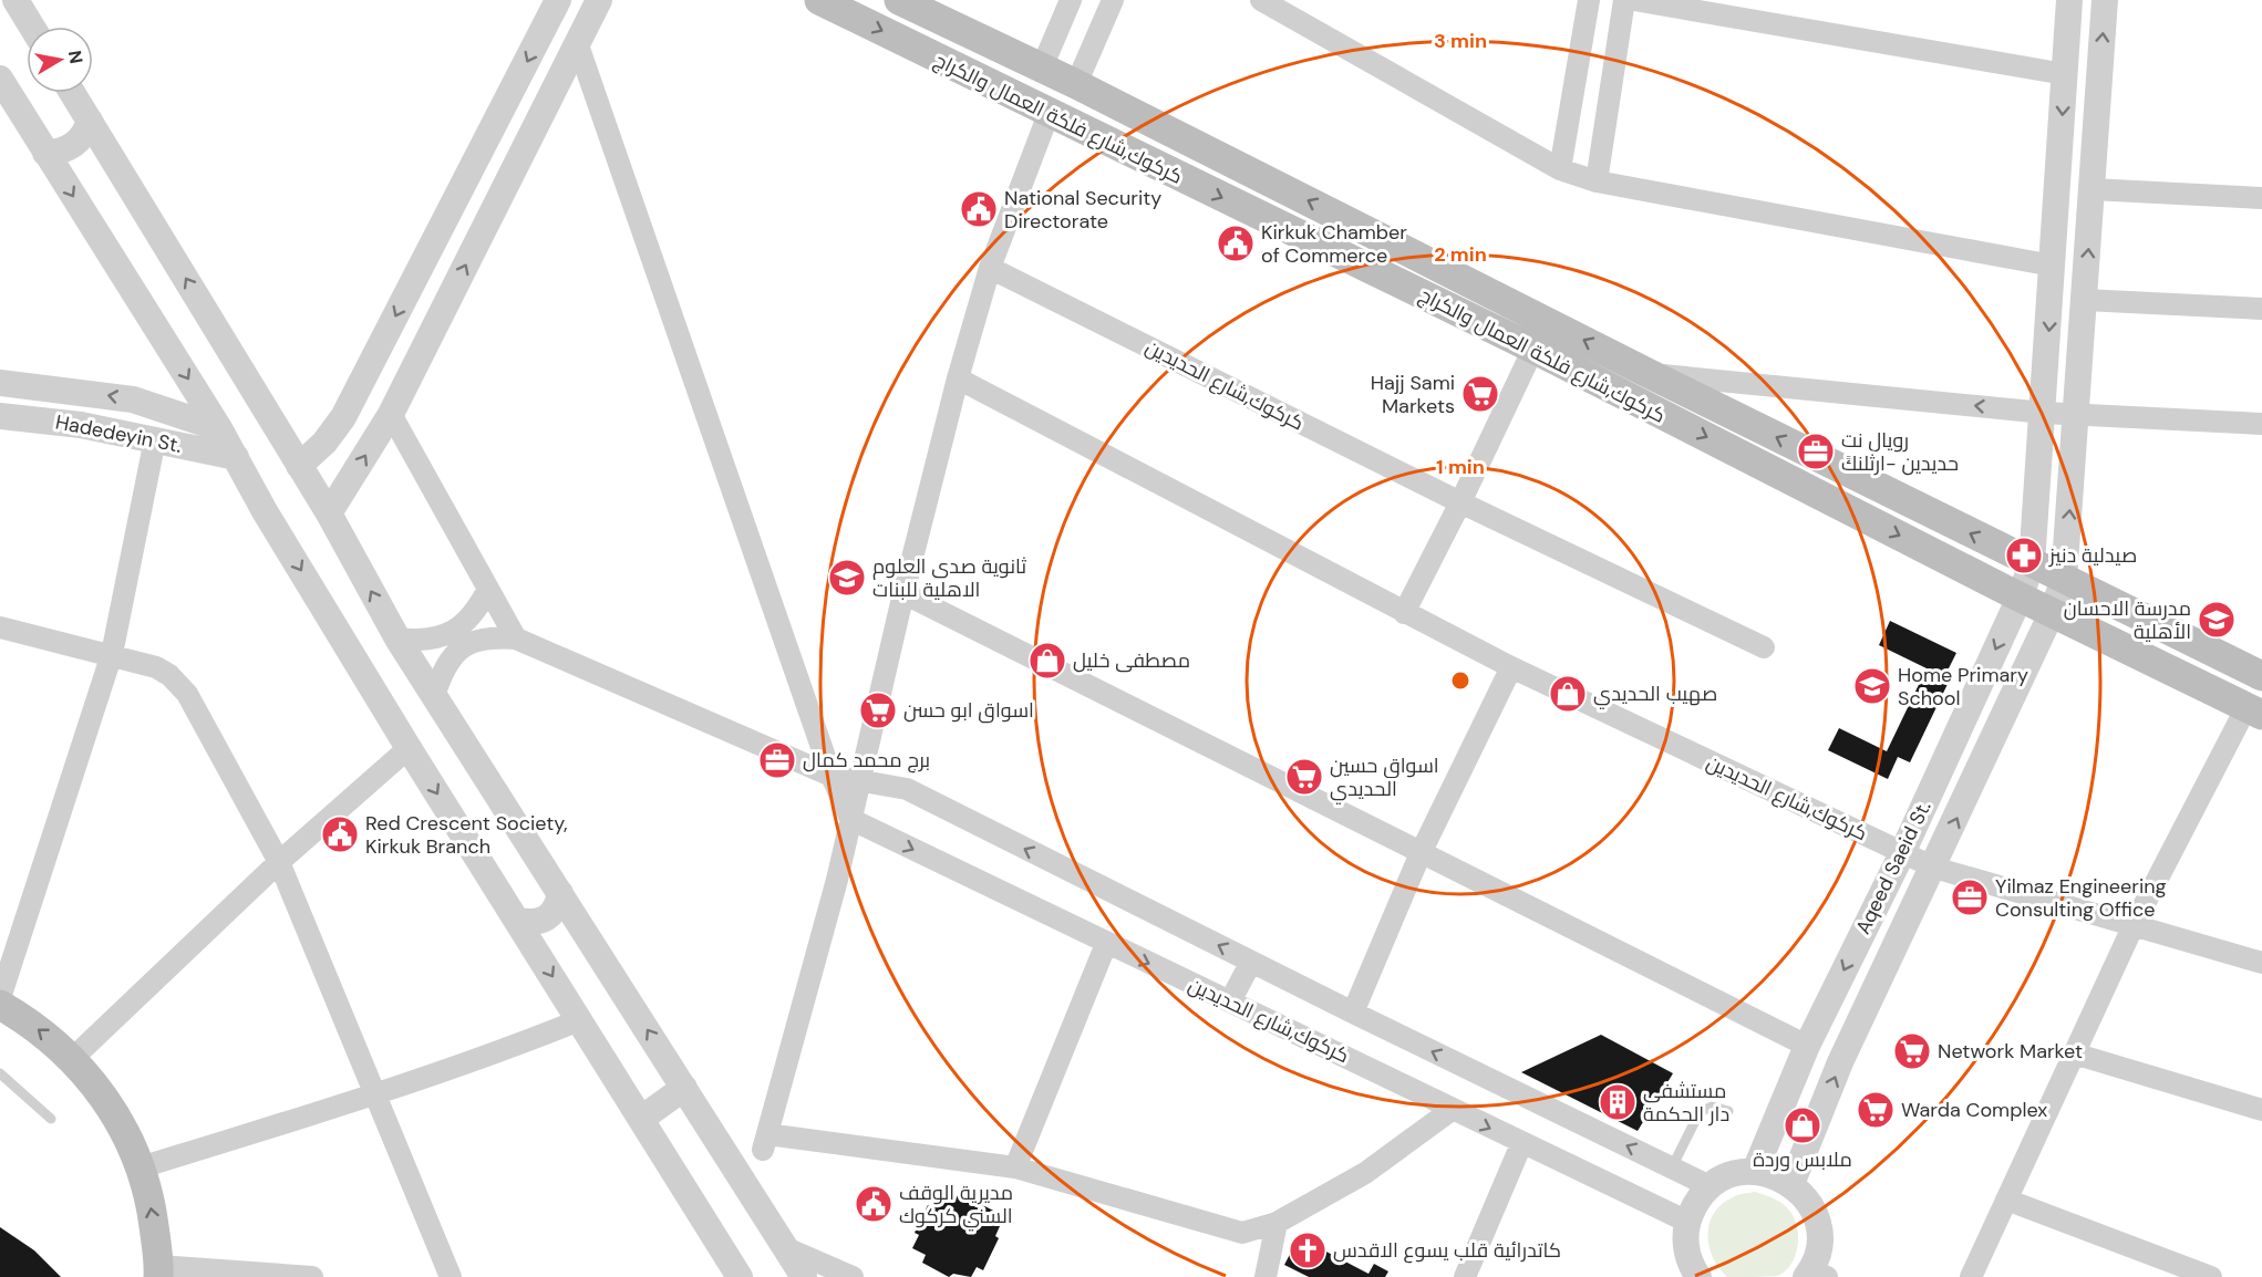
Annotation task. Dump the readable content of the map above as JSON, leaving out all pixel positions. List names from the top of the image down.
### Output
{
  "streets": {
    "main road": ["كركوك,شارع فلكة العمال والكراج"],
    "street": ["كركوك,شارع الحديدين", "Hadedeyin St.", "Aqeed Saeid St."]
  },
  "crossings": [
    ["كركوك,شارع فلكة العمال والكراج", "Aqeed Saeid St."],
    ["كركوك,شارع الحديدين", "Aqeed Saeid St."]
  ],
  "places": {
    "public building": [
      "National Security Directorate",
      "Kirkuk Chamber of Commerce",
      "Red Crescent Society, Kirkuk Branch",
      "مديرية الوقف السني كركوك"
    ],
    "supermarket": [
      "Hajj Sami Markets",
      "اسواق ابو حسن",
      "اسواق حسين الحديدي",
      "Network Market",
      "Warda Complex"
    ],
    "office": ["رويال نت حديدين -ارثلنكً", "برج محمد كمال", "Yilmaz Engineering Consulting Office"],
    "pharmacy": ["صيدلية دنيز"],
    "school or university": ["ثانوية صدى العلوم الاهلية للبنات", "مدرسة الاحسان الأهلية", "Home Primary School"],
    "shop": ["مصطفى خليل", "صهيب الحديدي", "ملابس وردة"],
    "building": ["مستشفى دار الحكمة"],
    "church": ["كاتدرائية قلب يسوع الاقدس"]
  },
  "north": "right",
  "rings": ["3 min", "2 min", "1 min"]
}
